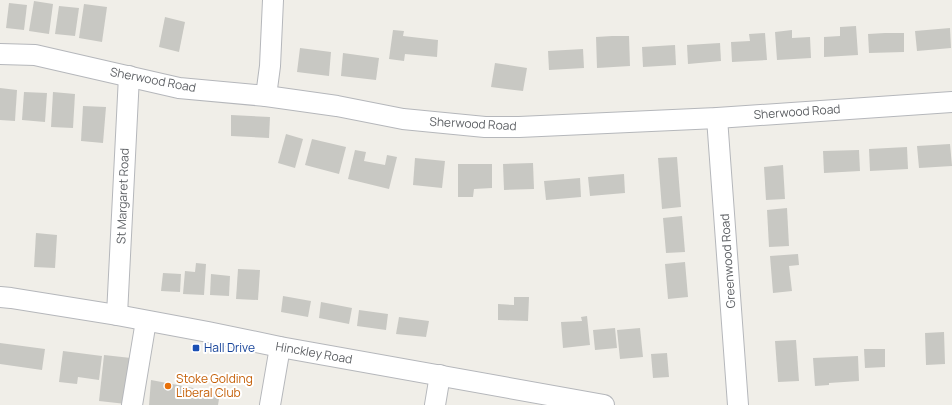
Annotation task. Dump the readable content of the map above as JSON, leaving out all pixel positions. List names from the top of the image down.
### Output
{
  "streets": {
    "street": [
      "Sherwood Road",
      "St Margaret Road",
      "Greenwood Road",
      "Hinckley Road"
    ]
  },
  "crossings": [
    ["Sherwood Road", "St Margaret Road"],
    ["Sherwood Road", "Greenwood Road"],
    ["St Margaret Road", "Hinckley Road"]
  ],
  "places": {
    "transit": ["Hall Drive"],
    "other": ["Stoke Golding Liberal Club"]
  }
}
